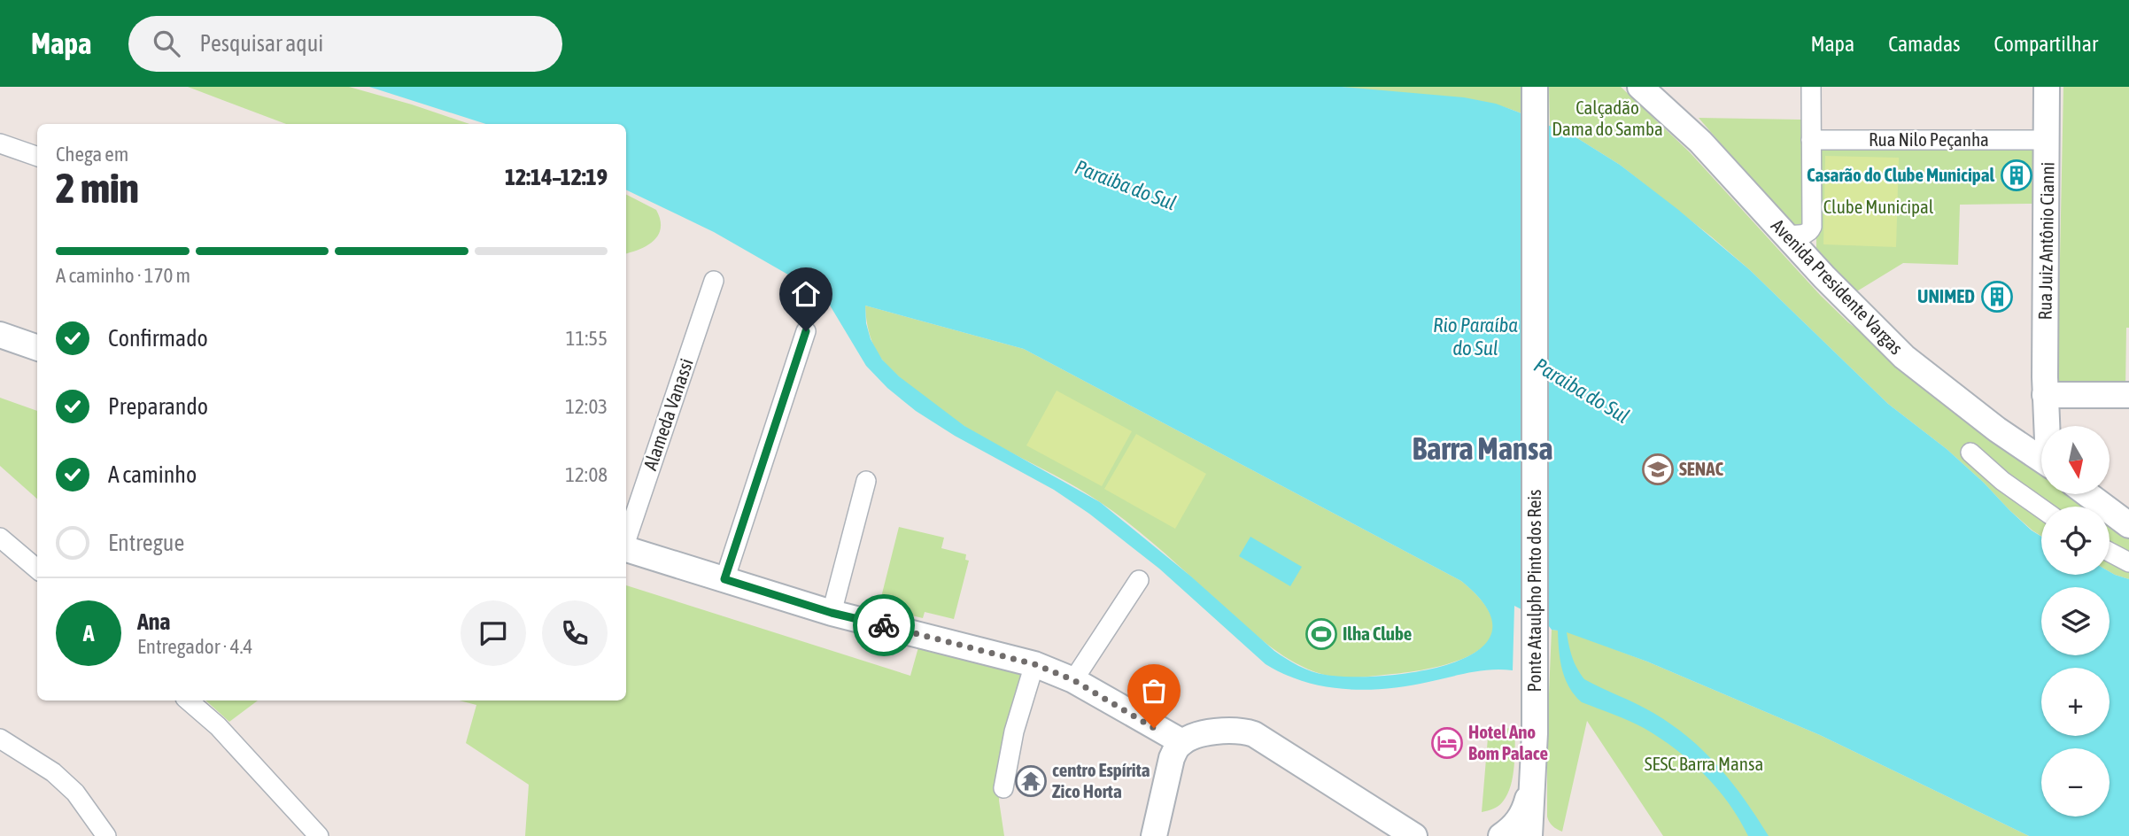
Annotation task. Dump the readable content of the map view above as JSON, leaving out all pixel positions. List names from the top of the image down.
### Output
{
  "streets": {
    "street": [
      "Rua Nilo Peçanha",
      "Rua Juiz Antônio Cianni",
      "Avenida Presidente Vargas",
      "Alameda Vanassi",
      "Ponte Ataulpho Pinto dos Reis"
    ]
  },
  "crossings": [
    ["Rua Nilo Peçanha", "Rua Juiz Antônio Cianni"],
    ["Rua Juiz Antônio Cianni", "Avenida Presidente Vargas"]
  ],
  "districts": ["Barra Mansa"],
  "water": ["Paraiba do Sul", "Rio Paraíba do Sul"],
  "parks": ["Calçadão Dama do Samba", "Clube Municipal", "SESC Barra Mansa"],
  "places": {
    "building": ["Casarão do Clube Municipal", "UNIMED"],
    "school or university": ["SENAC"],
    "sports": ["Ilha Clube"],
    "hotel": ["Hotel Ano Bom Palace"],
    "temple": ["centro Espírita Zico Horta"]
  },
  "north": "bottom",
  "page": {
    "header": "Mapa",
    "search": "Pesquisar aqui",
    "nav": ["Mapa", "Camadas", "Compartilhar"],
    "heading": ["2 min", "Chega em", "12:14–12:19"],
    "panel": ["Ana", "Entregador · 4.4"],
    "bar": "A caminho · 170 m",
    "list": [
      ["Confirmado", "11:55"],
      ["Preparando", "12:03"],
      ["A caminho", "12:08"],
      "Entregue"
    ],
    "map_buttons": ["+", "−"],
    "round": "A"
  }
}
